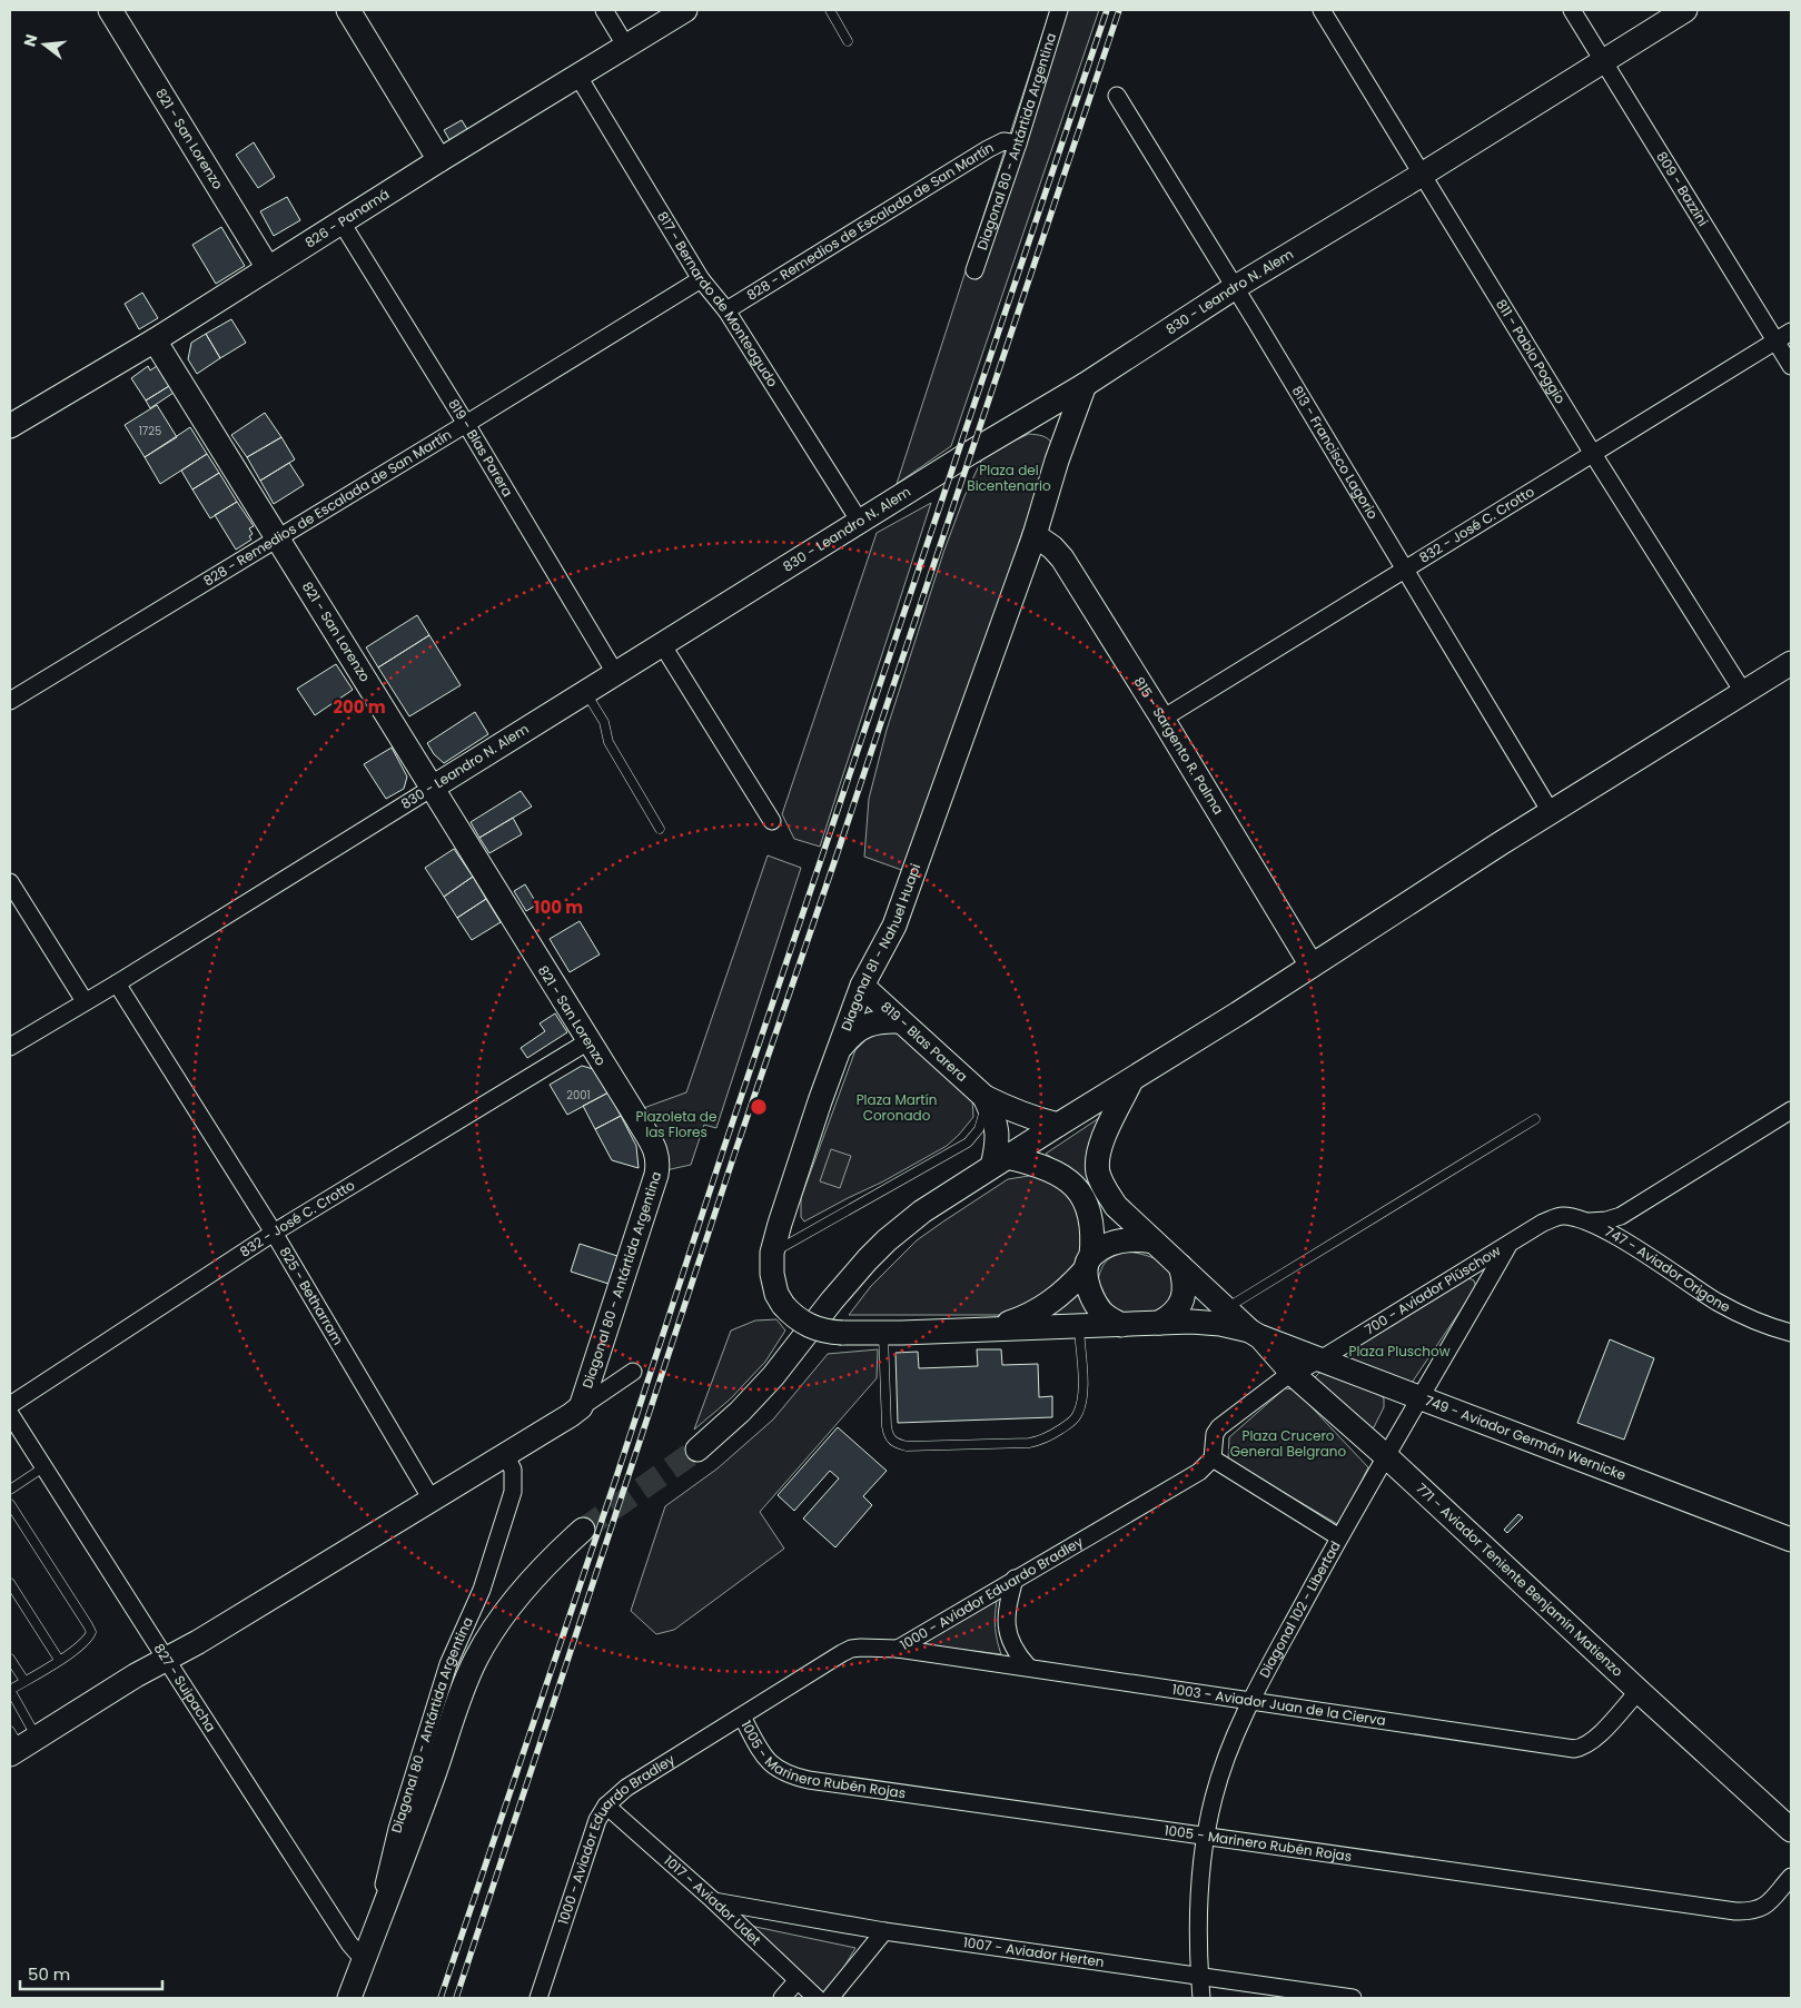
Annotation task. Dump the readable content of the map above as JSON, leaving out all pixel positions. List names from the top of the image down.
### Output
{
  "streets": {
    "street": [
      "821 - San Lorenzo",
      "Diagonal 80 - Antártida Argentina",
      "809 - Bazzini",
      "826 - Panamá",
      "828 - Remedios de Escalada de San Martín",
      "830 - Leandro N. Alem",
      "817 - Bernardo de Monteagudo",
      "811 - Pablo Poggio",
      "819 - Blas Parera",
      "813 - Francisco Lagorio",
      "832 - José C. Crotto",
      "815 - Sargento R. Palma",
      "Diagonal 81 - Nahuel Huapi",
      "747 - Aviador Origone",
      "700 - Aviador Plüschow",
      "825 - Betharram",
      "749 - Aviador Germán Wernicke",
      "771 - Aviador Teniente Benjamín Matienzo",
      "1000 - Aviador Eduardo Bradley",
      "Diagonal 102 - Libertad",
      "827 - Suipacha",
      "1003 - Aviador Juan de la Cierva",
      "1005 - Marinero Rubén Rojas",
      "1017 - Aviador Udet",
      "1007 - Aviador Herten"
    ]
  },
  "crossings": [
    ["821 - San Lorenzo", "Diagonal 80 - Antártida Argentina"],
    ["821 - San Lorenzo", "826 - Panamá"],
    ["821 - San Lorenzo", "828 - Remedios de Escalada de San Martín"],
    ["821 - San Lorenzo", "830 - Leandro N. Alem"],
    ["821 - San Lorenzo", "832 - José C. Crotto"],
    ["Diagonal 80 - Antártida Argentina", "828 - Remedios de Escalada de San Martín"],
    ["Diagonal 80 - Antártida Argentina", "827 - Suipacha"],
    ["809 - Bazzini", "830 - Leandro N. Alem"],
    ["809 - Bazzini", "832 - José C. Crotto"],
    ["826 - Panamá", "817 - Bernardo de Monteagudo"],
    ["826 - Panamá", "819 - Blas Parera"],
    ["828 - Remedios de Escalada de San Martín", "817 - Bernardo de Monteagudo"],
    ["828 - Remedios de Escalada de San Martín", "819 - Blas Parera"],
    ["830 - Leandro N. Alem", "817 - Bernardo de Monteagudo"],
    ["830 - Leandro N. Alem", "811 - Pablo Poggio"],
    ["830 - Leandro N. Alem", "819 - Blas Parera"],
    ["830 - Leandro N. Alem", "813 - Francisco Lagorio"],
    ["830 - Leandro N. Alem", "Diagonal 81 - Nahuel Huapi"],
    ["830 - Leandro N. Alem", "825 - Betharram"],
    ["811 - Pablo Poggio", "832 - José C. Crotto"],
    ["819 - Blas Parera", "Diagonal 81 - Nahuel Huapi"],
    ["813 - Francisco Lagorio", "832 - José C. Crotto"],
    ["832 - José C. Crotto", "815 - Sargento R. Palma"],
    ["832 - José C. Crotto", "825 - Betharram"],
    ["815 - Sargento R. Palma", "Diagonal 81 - Nahuel Huapi"],
    ["Diagonal 81 - Nahuel Huapi", "771 - Aviador Teniente Benjamín Matienzo"],
    ["747 - Aviador Origone", "700 - Aviador Plüschow"],
    ["700 - Aviador Plüschow", "749 - Aviador Germán Wernicke"],
    ["700 - Aviador Plüschow", "771 - Aviador Teniente Benjamín Matienzo"],
    ["700 - Aviador Plüschow", "Diagonal 102 - Libertad"],
    ["749 - Aviador Germán Wernicke", "771 - Aviador Teniente Benjamín Matienzo"],
    ["749 - Aviador Germán Wernicke", "Diagonal 102 - Libertad"],
    ["771 - Aviador Teniente Benjamín Matienzo", "Diagonal 102 - Libertad"],
    ["771 - Aviador Teniente Benjamín Matienzo", "1003 - Aviador Juan de la Cierva"],
    ["1000 - Aviador Eduardo Bradley", "1003 - Aviador Juan de la Cierva"],
    ["1000 - Aviador Eduardo Bradley", "1005 - Marinero Rubén Rojas"],
    ["1000 - Aviador Eduardo Bradley", "1017 - Aviador Udet"],
    ["Diagonal 102 - Libertad", "1003 - Aviador Juan de la Cierva"],
    ["Diagonal 102 - Libertad", "1005 - Marinero Rubén Rojas"],
    ["Diagonal 102 - Libertad", "1007 - Aviador Herten"],
    ["1017 - Aviador Udet", "1007 - Aviador Herten"]
  ],
  "parks": [
    "Plaza del Bicentenario",
    "Plaza Martín Coronado",
    "Plazoleta de las Flores",
    "Plaza Pluschow",
    "Plaza Crucero General Belgrano"
  ],
  "house_numbers": ["1725", "2001"],
  "scale_bar": "50 m",
  "north": "left",
  "rings": ["200 m", "100 m"]
}
